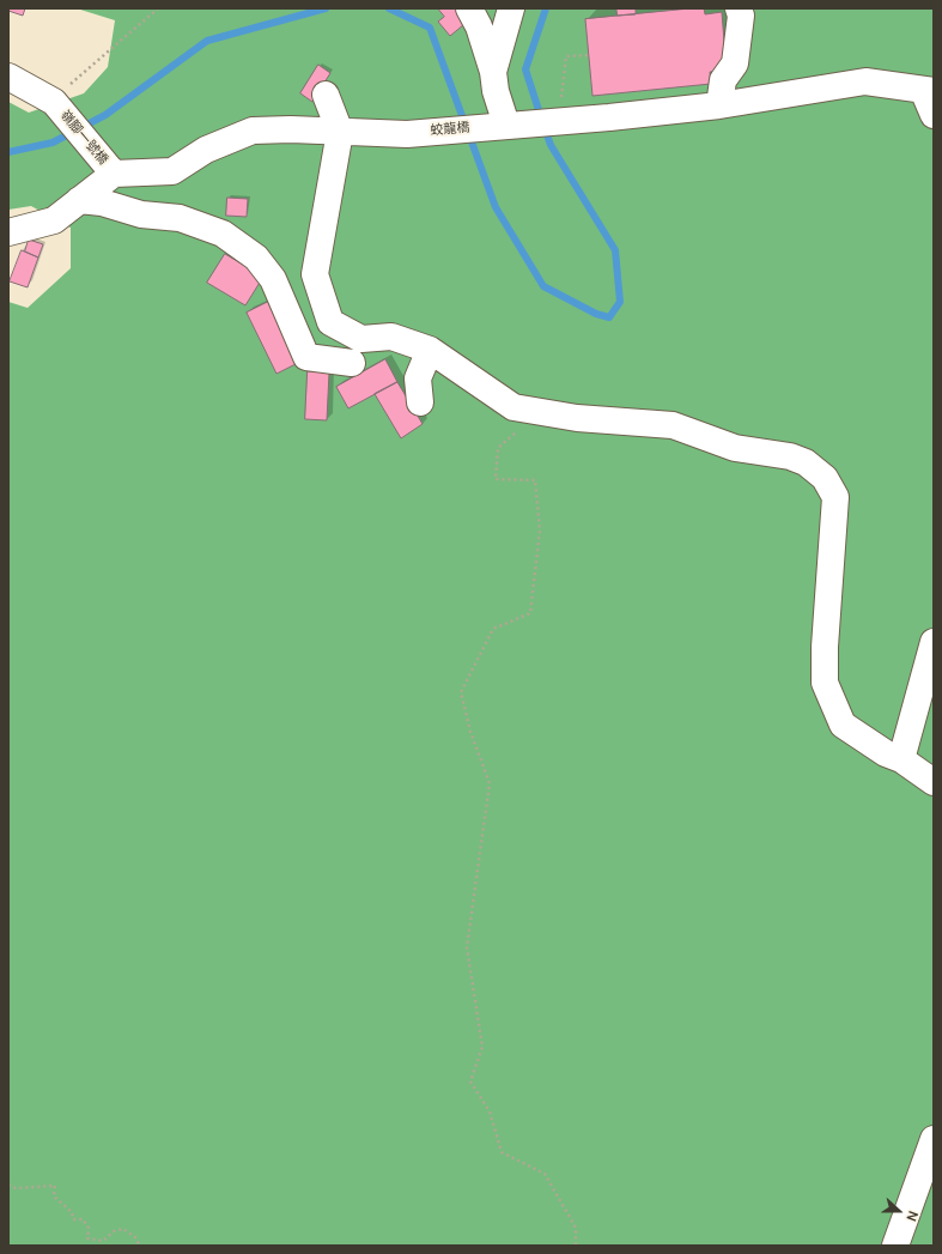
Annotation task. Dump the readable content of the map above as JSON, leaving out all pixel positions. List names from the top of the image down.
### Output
{
  "streets": {
    "street": ["蛟龍橋", "嶺腳一號橋"]
  },
  "crossings": [
    ["蛟龍橋", "嶺腳一號橋"]
  ],
  "north": "right"
}
